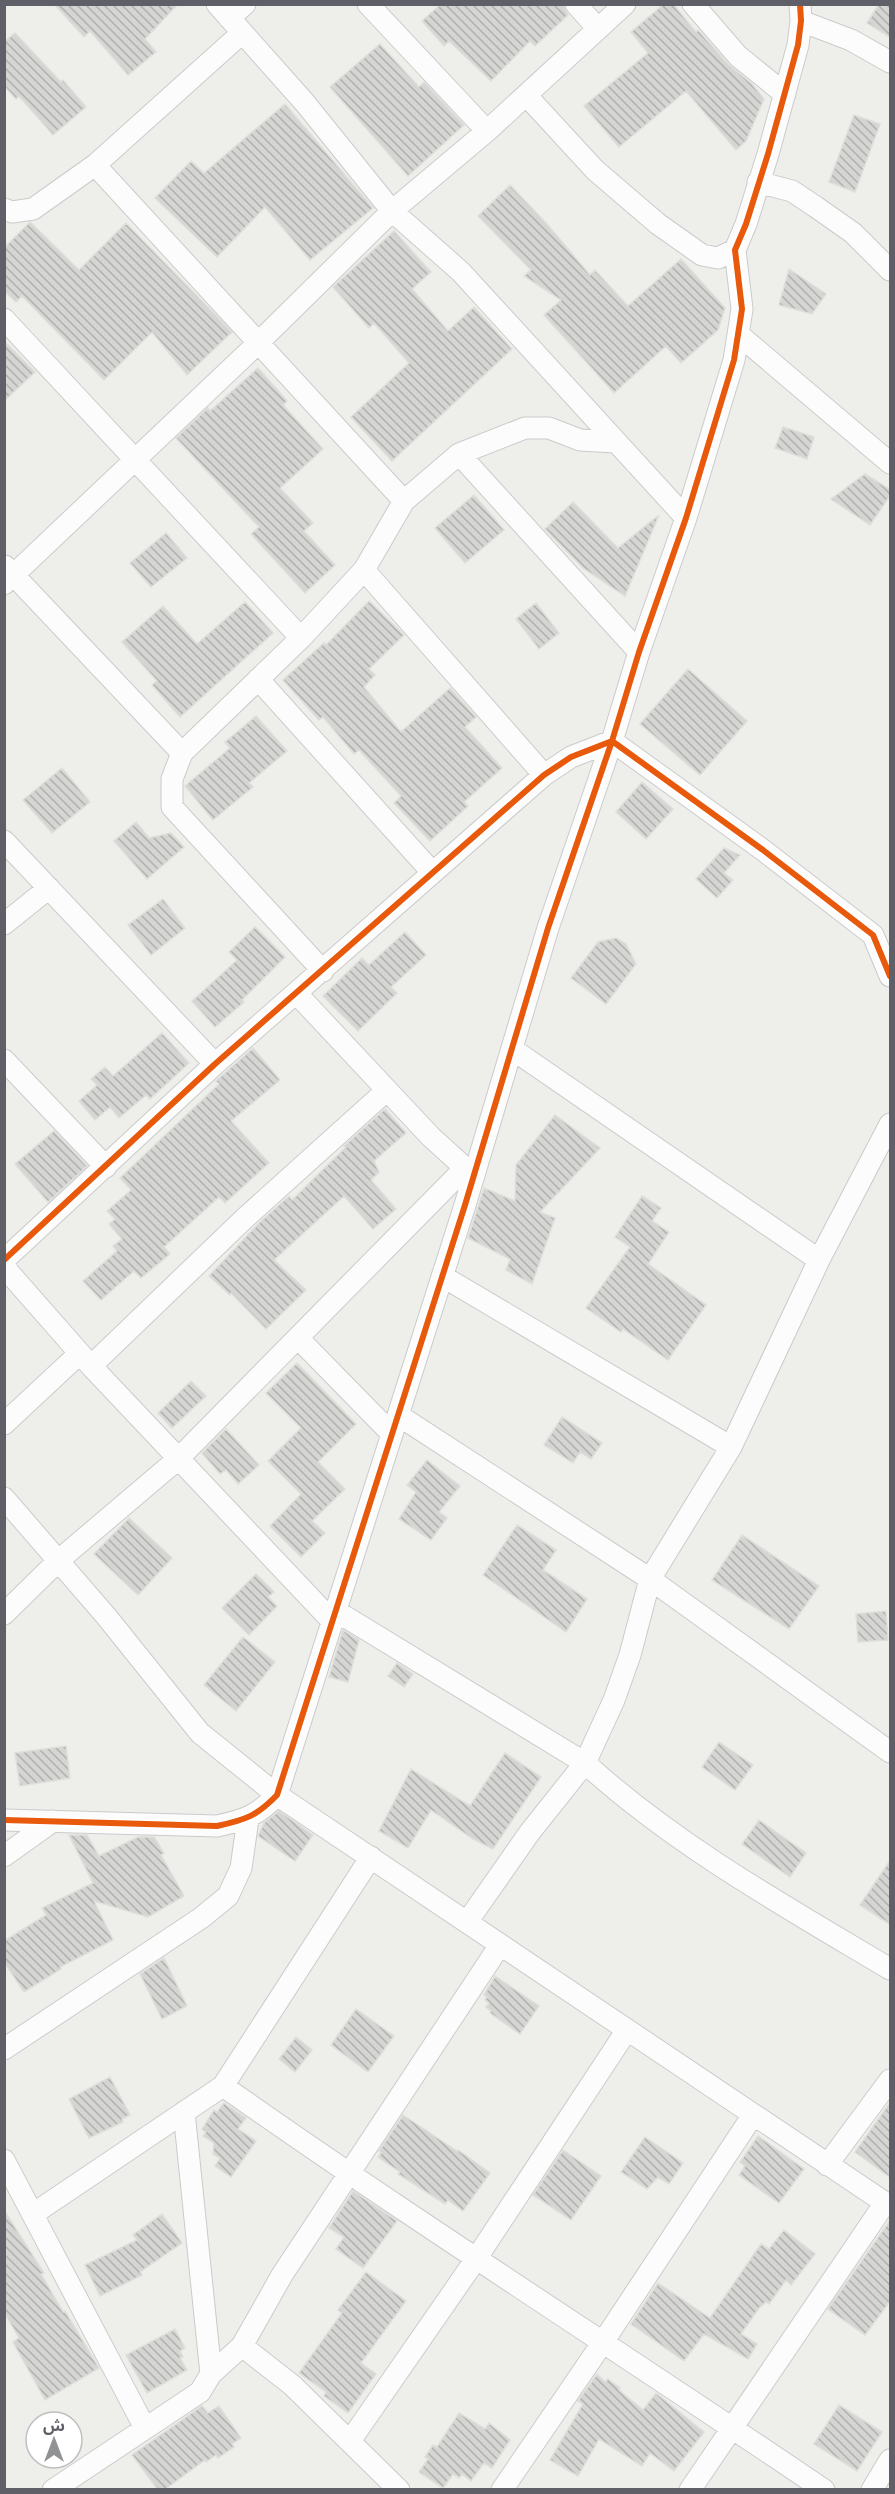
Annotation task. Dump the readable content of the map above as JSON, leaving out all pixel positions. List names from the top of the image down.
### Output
{
  "north": "top"
}
